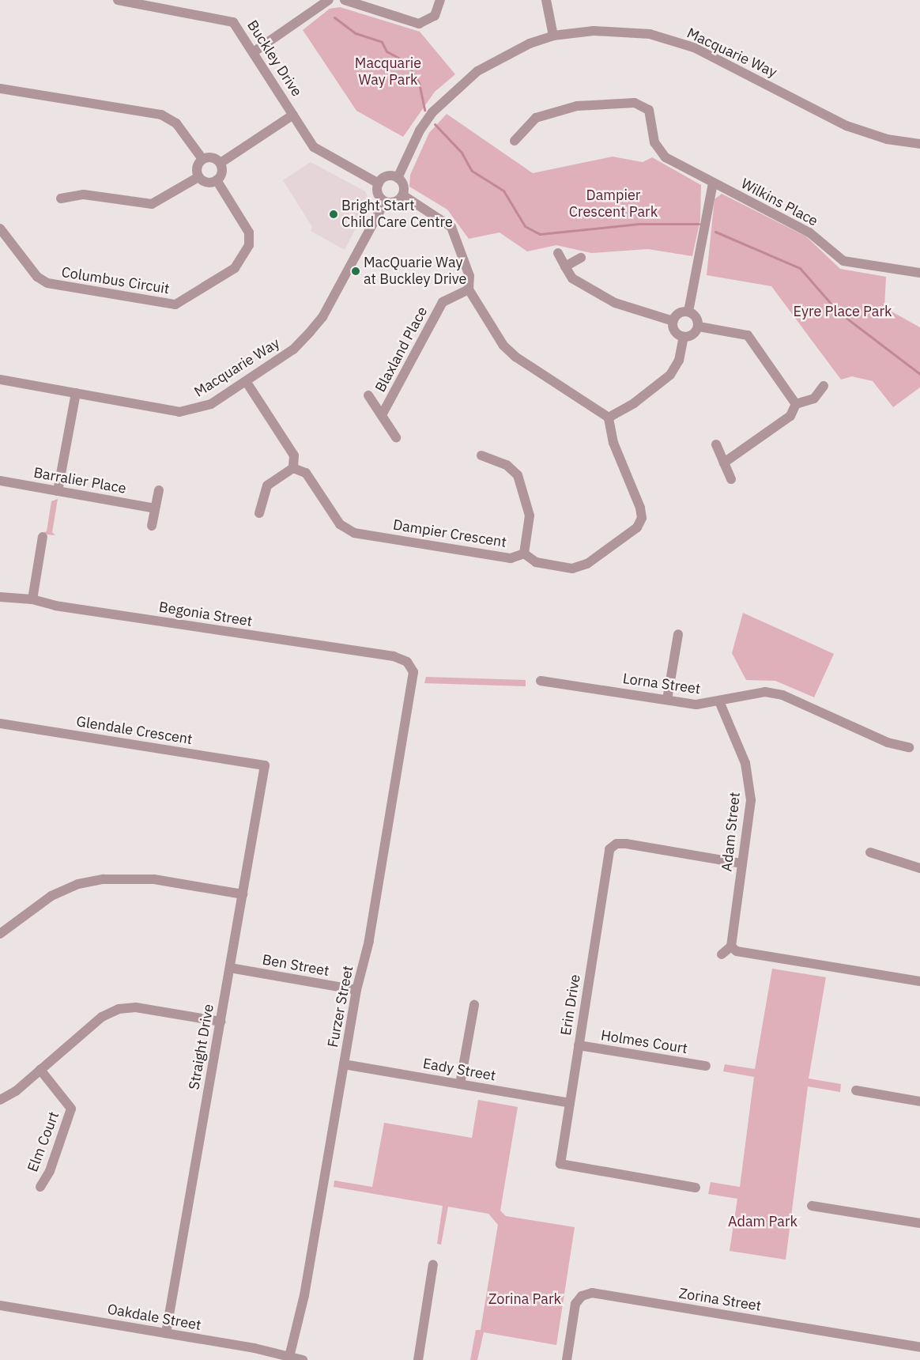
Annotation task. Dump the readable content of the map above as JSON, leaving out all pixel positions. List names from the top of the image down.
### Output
{
  "streets": {
    "street": [
      "Macquarie Way",
      "Buckley Drive",
      "Wilkins Place",
      "Columbus Circuit",
      "Blaxland Place",
      "Barralier Place",
      "Dampier Crescent",
      "Begonia Street",
      "Lorna Street",
      "Glendale Crescent",
      "Adam Street",
      "Ben Street",
      "Erin Drive",
      "Furzer Street",
      "Holmes Court",
      "Straight Drive",
      "Eady Street",
      "Elm Court",
      "Zorina Street",
      "Oakdale Street"
    ]
  },
  "crossings": [
    ["Macquarie Way", "Buckley Drive"],
    ["Begonia Street", "Furzer Street"],
    ["Lorna Street", "Adam Street"],
    ["Glendale Crescent", "Straight Drive"],
    ["Adam Street", "Erin Drive"],
    ["Ben Street", "Furzer Street"],
    ["Ben Street", "Straight Drive"],
    ["Erin Drive", "Holmes Court"],
    ["Erin Drive", "Eady Street"],
    ["Furzer Street", "Eady Street"],
    ["Furzer Street", "Oakdale Street"],
    ["Straight Drive", "Oakdale Street"]
  ],
  "parks": [
    "Macquarie Way Park",
    "Dampier Crescent Park",
    "Eyre Place Park",
    "Adam Park",
    "Zorina Park"
  ],
  "places": ["Bright Start Child Care Centre", "MacQuarie Way at Buckley Drive"]
}
